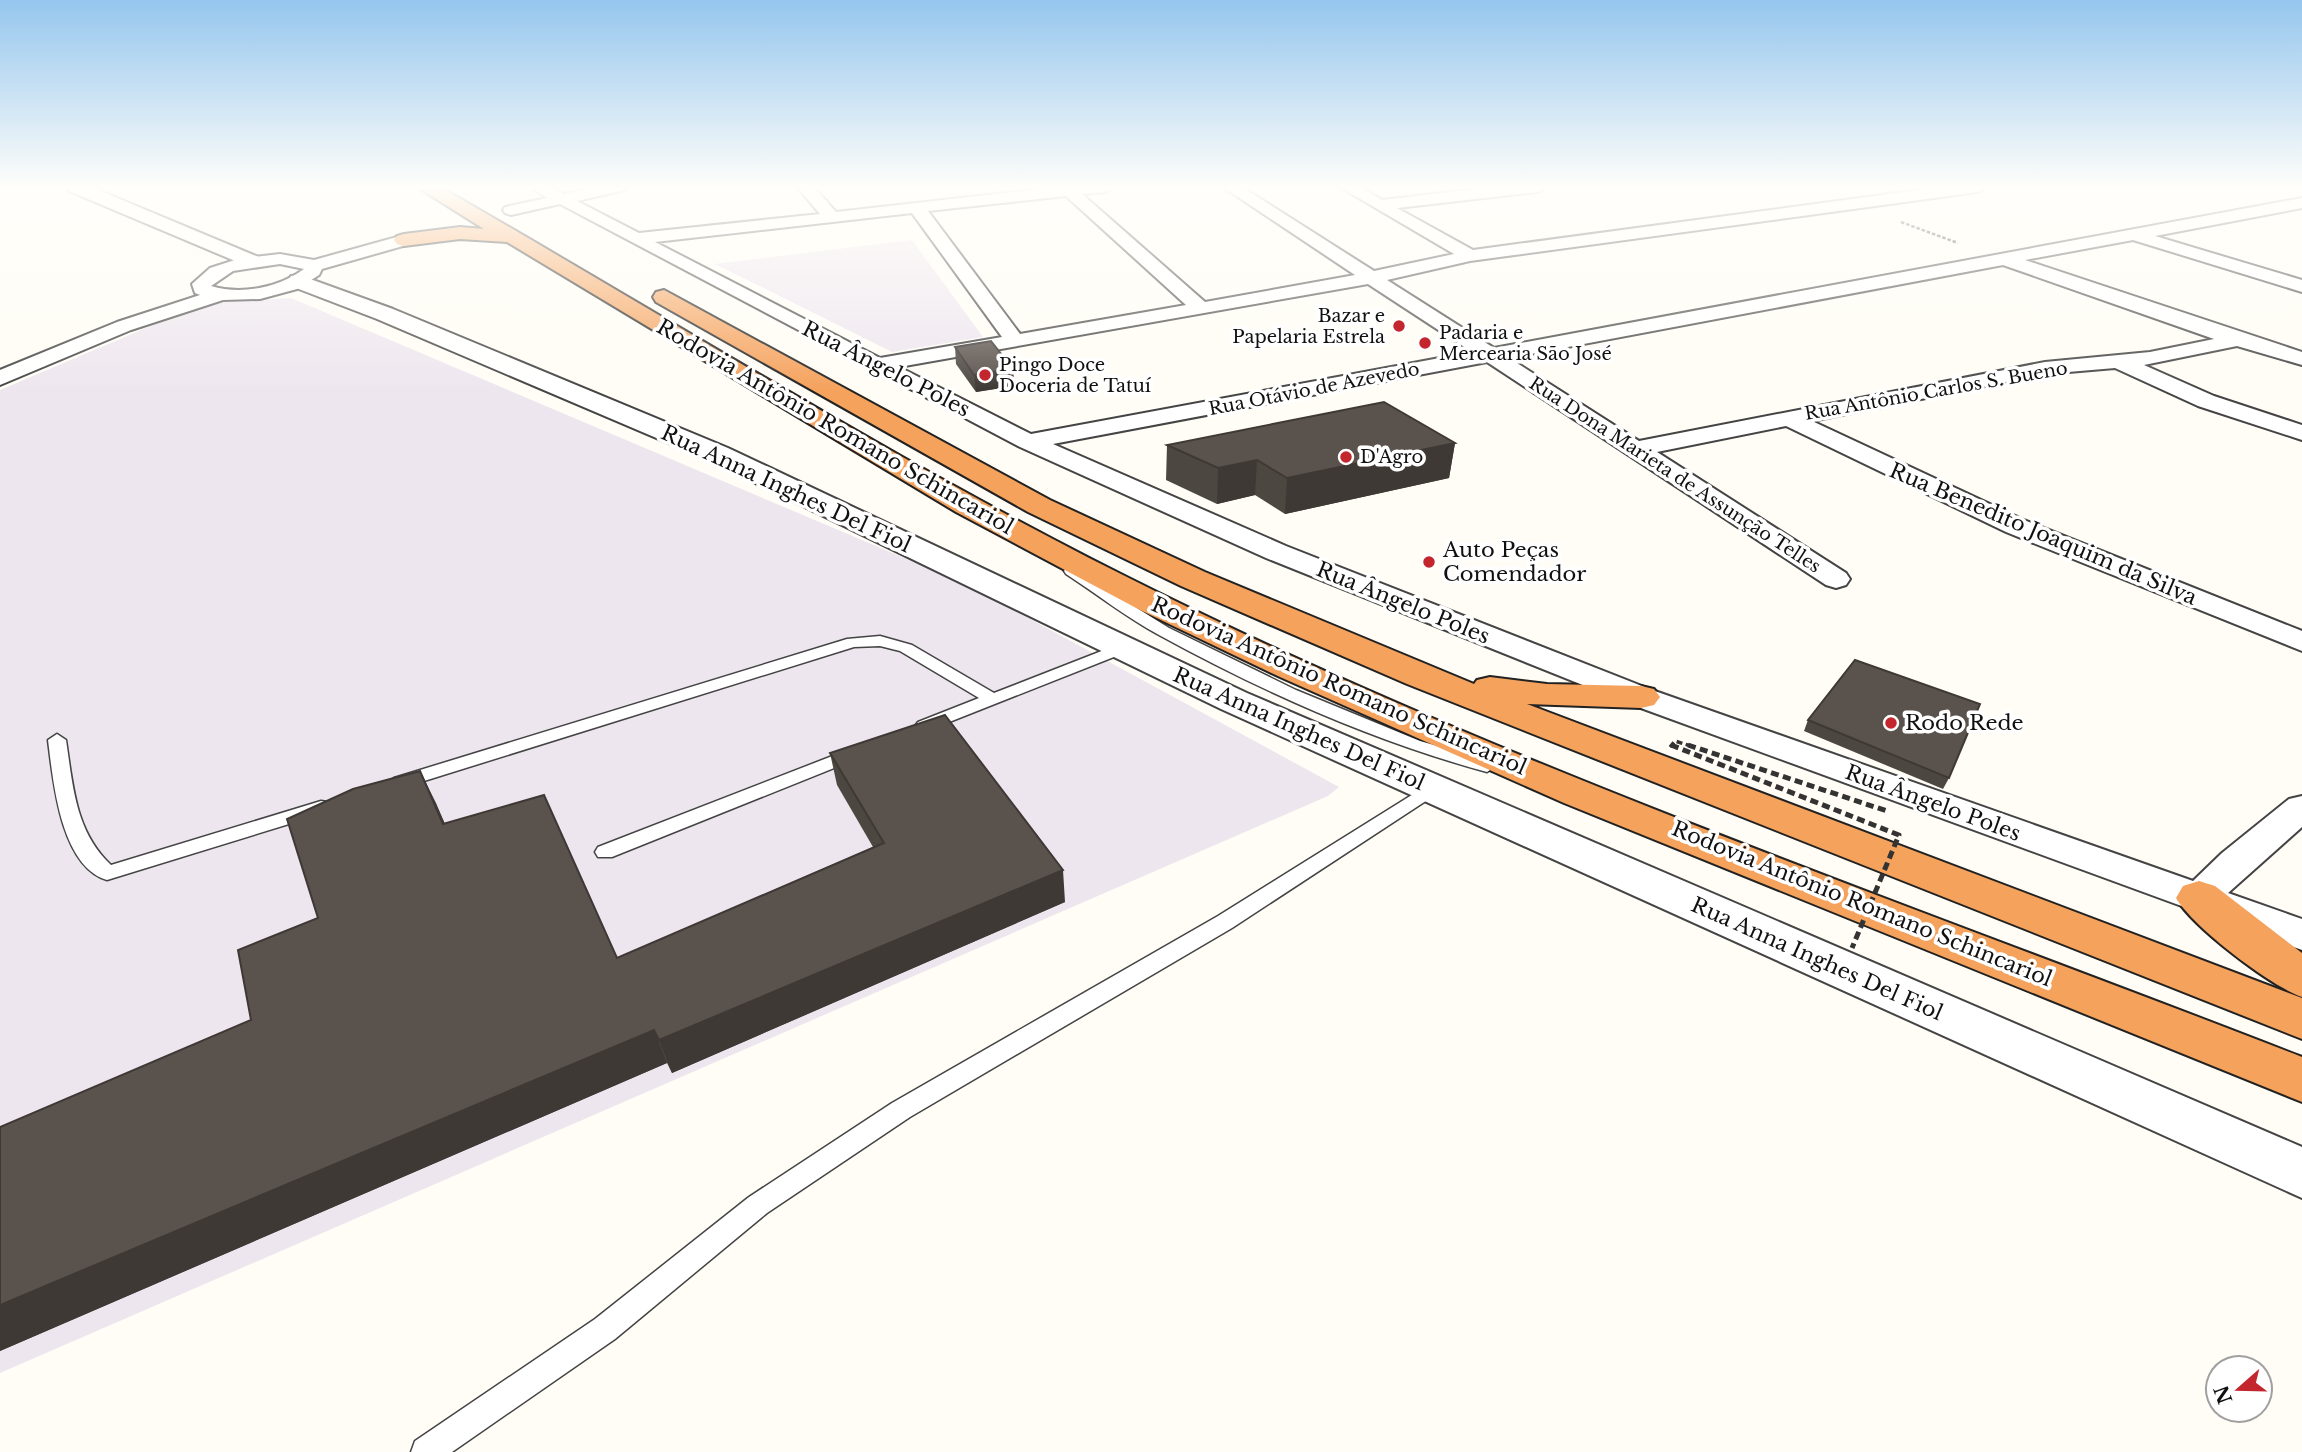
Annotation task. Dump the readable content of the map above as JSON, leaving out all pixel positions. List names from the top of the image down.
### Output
{
  "streets": {
    "highway": ["Rodovia Antônio Romano Schincariol"],
    "street": [
      "Rua Ângelo Poles",
      "Rua Otávio de Azevedo",
      "Rua Antônio Carlos S. Bueno",
      "Rua Dona Marieta de Assunção Telles",
      "Rua Anna Inghes Del Fiol",
      "Rua Benedito Joaquim da Silva"
    ]
  },
  "crossings": [
    ["Rua Ângelo Poles", "Rua Otávio de Azevedo"],
    ["Rua Otávio de Azevedo", "Rua Dona Marieta de Assunção Telles"],
    ["Rua Antônio Carlos S. Bueno", "Rua Dona Marieta de Assunção Telles"],
    ["Rua Antônio Carlos S. Bueno", "Rua Benedito Joaquim da Silva"]
  ],
  "places": [
    "Bazar e Papelaria Estrela",
    "Padaria e Mercearia São José",
    "Pingo Doce Doceria de Tatuí",
    "D'Agro",
    "Auto Peças Comendador",
    "Rodo Rede"
  ],
  "north": "left"
}
